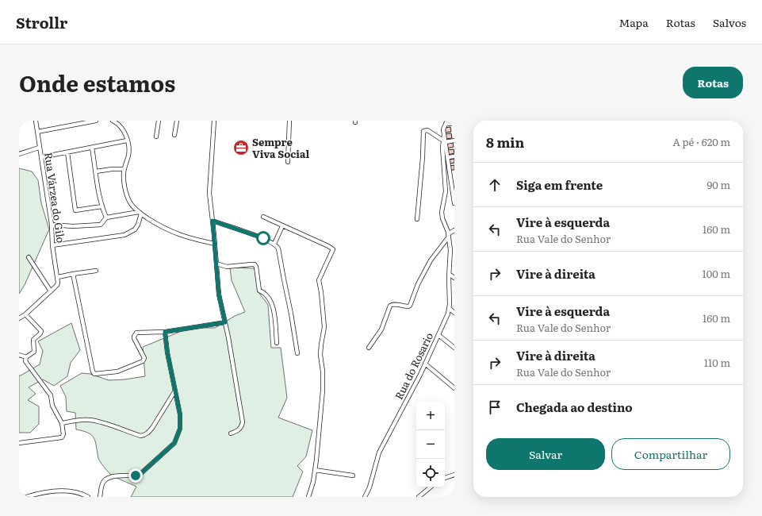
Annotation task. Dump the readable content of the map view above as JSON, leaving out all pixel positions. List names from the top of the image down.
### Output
{
  "streets": {
    "street": ["Rua Várzea do Gilo", "Rua do Rosario"]
  },
  "places": {
    "office": ["Sempre Viva Social"]
  },
  "page": {
    "header": "Strollr",
    "nav": ["Mapa", "Rotas", "Salvos"],
    "title": "Onde estamos",
    "buttons": [
      "Rotas",
      ["Salvar", "Compartilhar"]
    ],
    "heading": ["8 min", "A pé · 620 m"],
    "list": [
      ["Siga em frente", "90 m"],
      ["Vire à esquerda", "Rua Vale do Senhor", "160 m"],
      ["Vire à direita", "100 m"],
      ["Vire à esquerda", "Rua Vale do Senhor", "160 m"],
      ["Vire à direita", "Rua Vale do Senhor", "110 m"],
      "Chegada ao destino"
    ],
    "map_buttons": ["+", "−"]
  }
}
